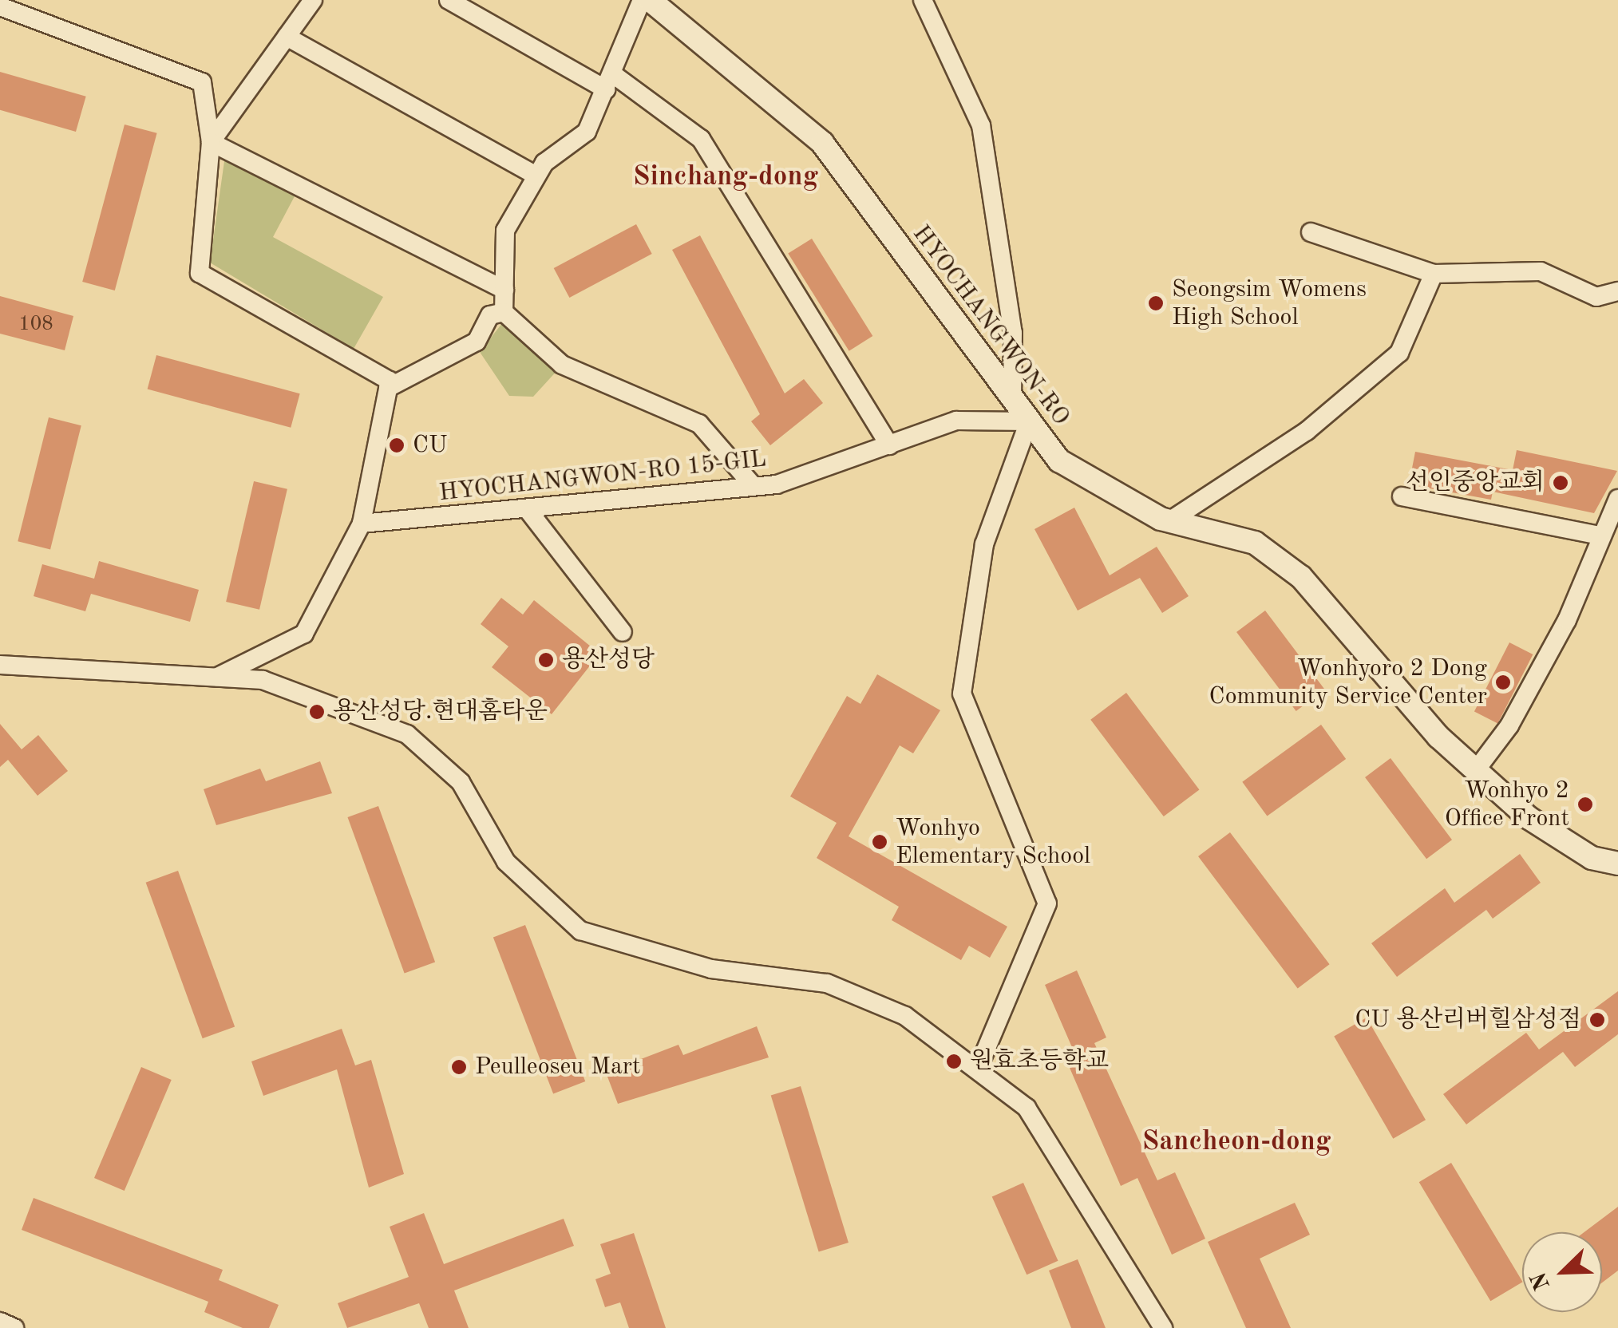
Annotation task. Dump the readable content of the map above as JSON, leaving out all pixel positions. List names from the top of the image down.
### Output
{
  "streets": {
    "street": ["HYOCHANGWON-RO", "HYOCHANGWON-RO 15-GIL"]
  },
  "crossings": [
    ["HYOCHANGWON-RO", "HYOCHANGWON-RO 15-GIL"]
  ],
  "districts": ["Sinchang-dong", "Sancheon-dong"],
  "places": [
    "Seongsim Womens High School",
    "CU",
    "선인중앙교회",
    "용산성당",
    "Wonhyoro 2 Dong Community Service Center",
    "용산성당.현대홈타운",
    "Wonhyo 2 Office Front",
    "Wonhyo Elementary School",
    "CU 용산리버힐삼성점",
    "원효초등학교",
    "Peulleoseu Mart"
  ],
  "house_numbers": ["108"],
  "north": "bottom left"
}
